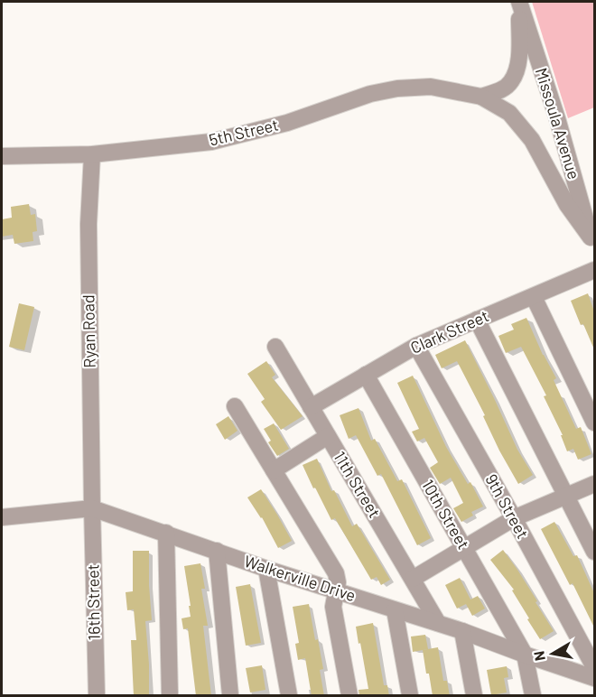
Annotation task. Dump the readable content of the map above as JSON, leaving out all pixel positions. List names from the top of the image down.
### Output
{
  "streets": {
    "street": [
      "Missoula Avenue",
      "5th Street",
      "Ryan Road",
      "Clark Street",
      "11th Street",
      "9th Street",
      "10th Street",
      "Walkerville Drive",
      "16th Street"
    ]
  },
  "crossings": [
    ["Missoula Avenue", "5th Street"],
    ["5th Street", "Ryan Road"],
    ["Ryan Road", "Walkerville Drive"],
    ["Ryan Road", "16th Street"],
    ["Clark Street", "11th Street"],
    ["Clark Street", "9th Street"],
    ["Clark Street", "10th Street"],
    ["11th Street", "Walkerville Drive"],
    ["10th Street", "Walkerville Drive"],
    ["Walkerville Drive", "16th Street"]
  ],
  "north": "left"
}
